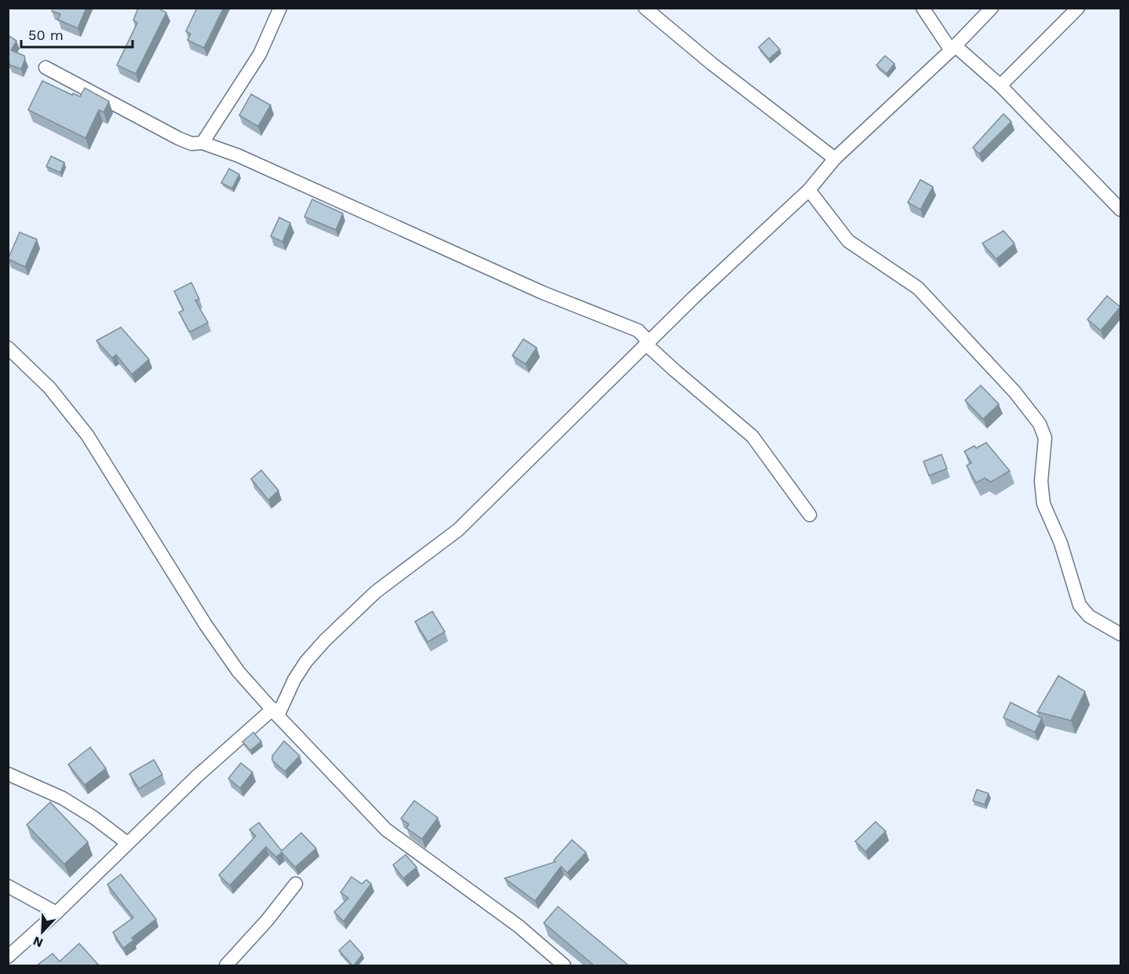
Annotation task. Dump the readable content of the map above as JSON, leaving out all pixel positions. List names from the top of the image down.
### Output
{
  "scale_bar": "50 m",
  "north": "bottom left"
}
